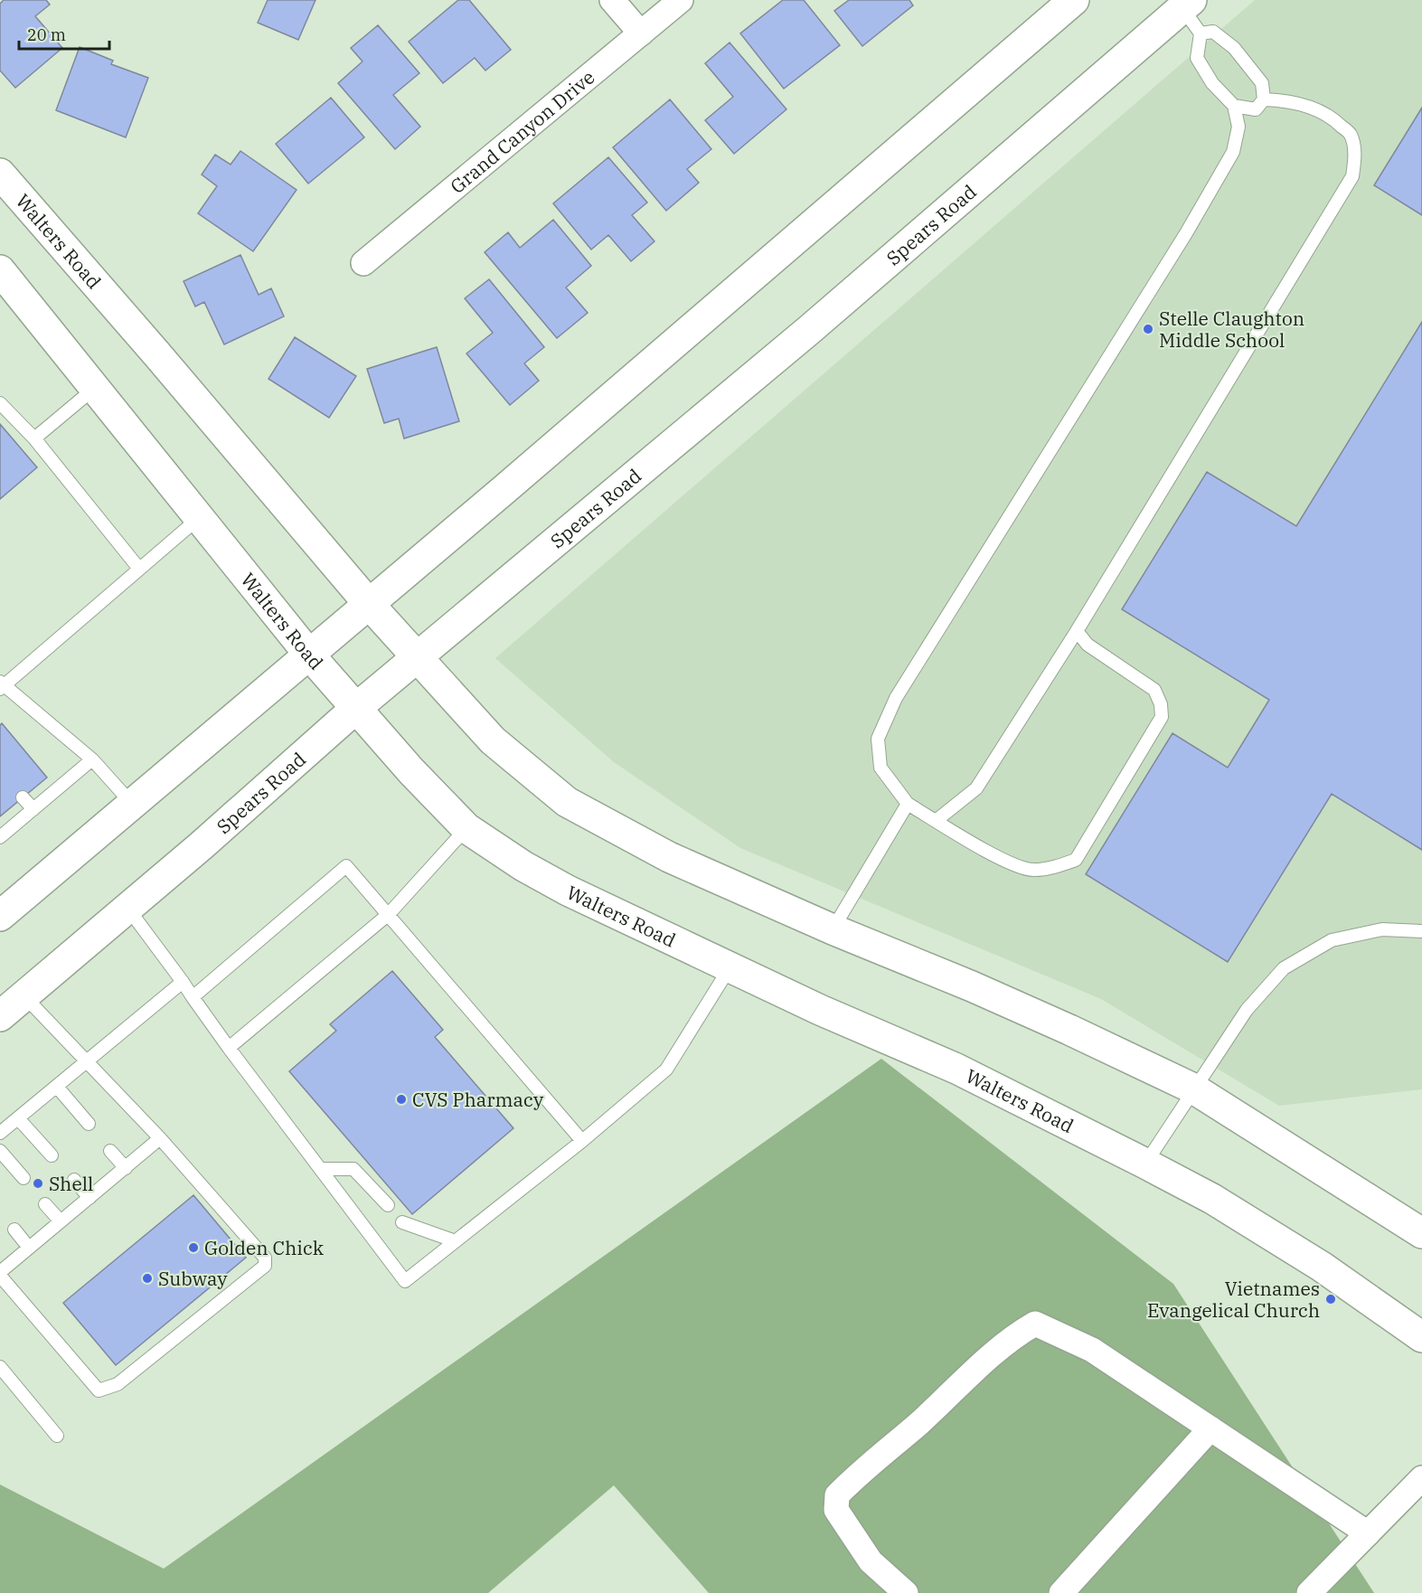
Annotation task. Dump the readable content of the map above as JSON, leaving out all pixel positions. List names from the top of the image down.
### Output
{
  "streets": {
    "street": ["Grand Canyon Drive", "Spears Road", "Walters Road"]
  },
  "crossings": [
    ["Spears Road", "Walters Road"]
  ],
  "places": [
    "Stelle Claughton Middle School",
    "CVS Pharmacy",
    "Shell",
    "Golden Chick",
    "Subway",
    "Vietnames Evangelical Church"
  ],
  "scale_bar": "20 m"
}
